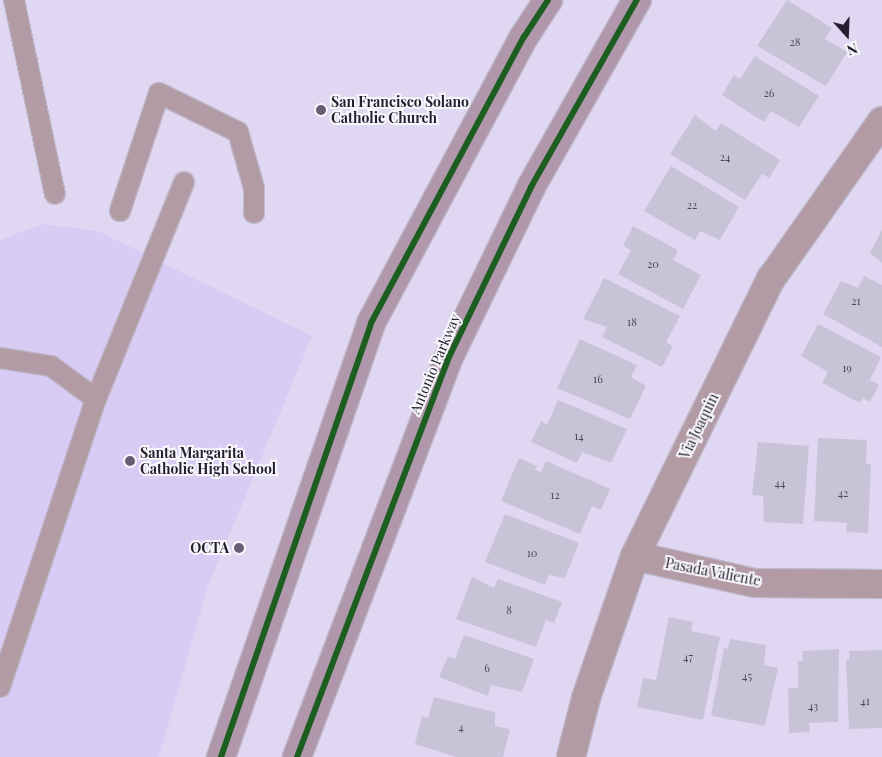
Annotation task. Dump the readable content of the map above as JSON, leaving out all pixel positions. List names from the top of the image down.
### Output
{
  "streets": {
    "main road": ["Antonio Parkway"],
    "street": ["Via Joaquin", "Pasada Valiente"]
  },
  "crossings": [
    ["Via Joaquin", "Pasada Valiente"]
  ],
  "places": ["San Francisco Solano Catholic Church", "Santa Margarita Catholic High School", "OCTA"],
  "house_numbers": [
    "28",
    "26",
    "24",
    "22",
    "20",
    "21",
    "18",
    "19",
    "16",
    "14",
    "44",
    "42",
    "12",
    "10",
    "8",
    "47",
    "6",
    "45",
    "41",
    "43",
    "4"
  ],
  "north": "bottom"
}
